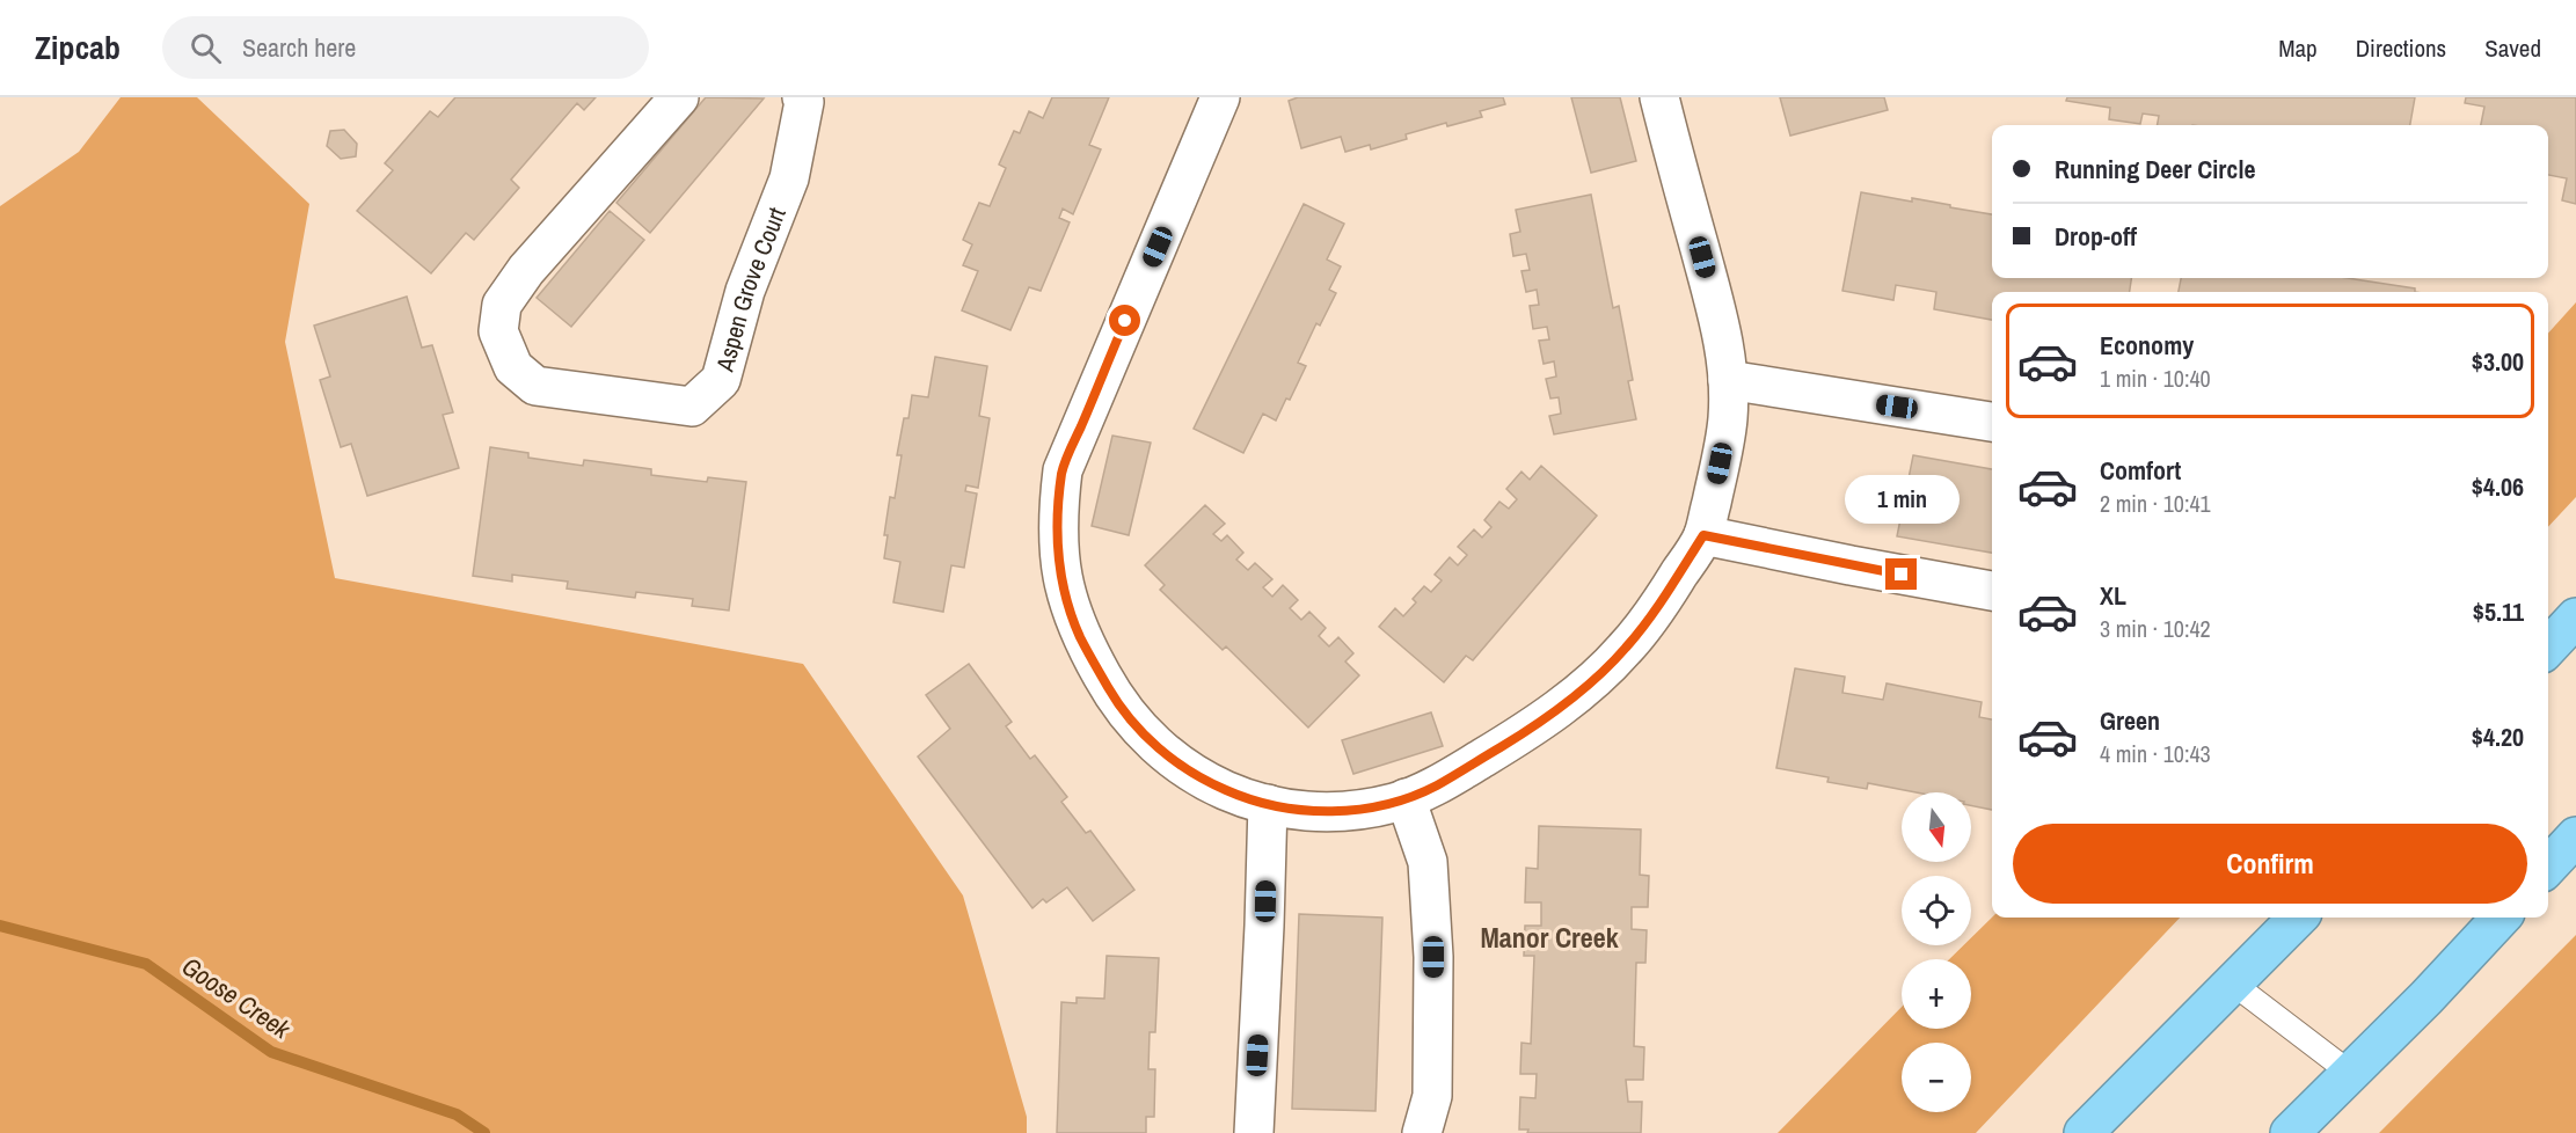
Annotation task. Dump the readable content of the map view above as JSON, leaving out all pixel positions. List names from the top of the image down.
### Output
{
  "streets": {
    "street": ["Aspen Grove Court"]
  },
  "districts": ["Manor Creek"],
  "water": ["Goose Creek"],
  "north": "bottom",
  "page": {
    "header": "Zipcab",
    "search": "Search here",
    "nav": ["Map", "Directions", "Saved"],
    "banner": ["Running Deer Circle", "Drop-off"],
    "list": [
      {
        "name": "Economy",
        "note": "1 min · 10:40",
        "value": "$3.00"
      },
      {
        "name": "Comfort",
        "note": "2 min · 10:41",
        "value": "$4.06"
      },
      {
        "name": "XL",
        "note": "3 min · 10:42",
        "value": "$5.11"
      },
      {
        "name": "Green",
        "note": "4 min · 10:43",
        "value": "$4.20"
      }
    ],
    "bubble": "1 min",
    "map_buttons": ["+", "−"],
    "buttons": "Confirm"
  }
}
